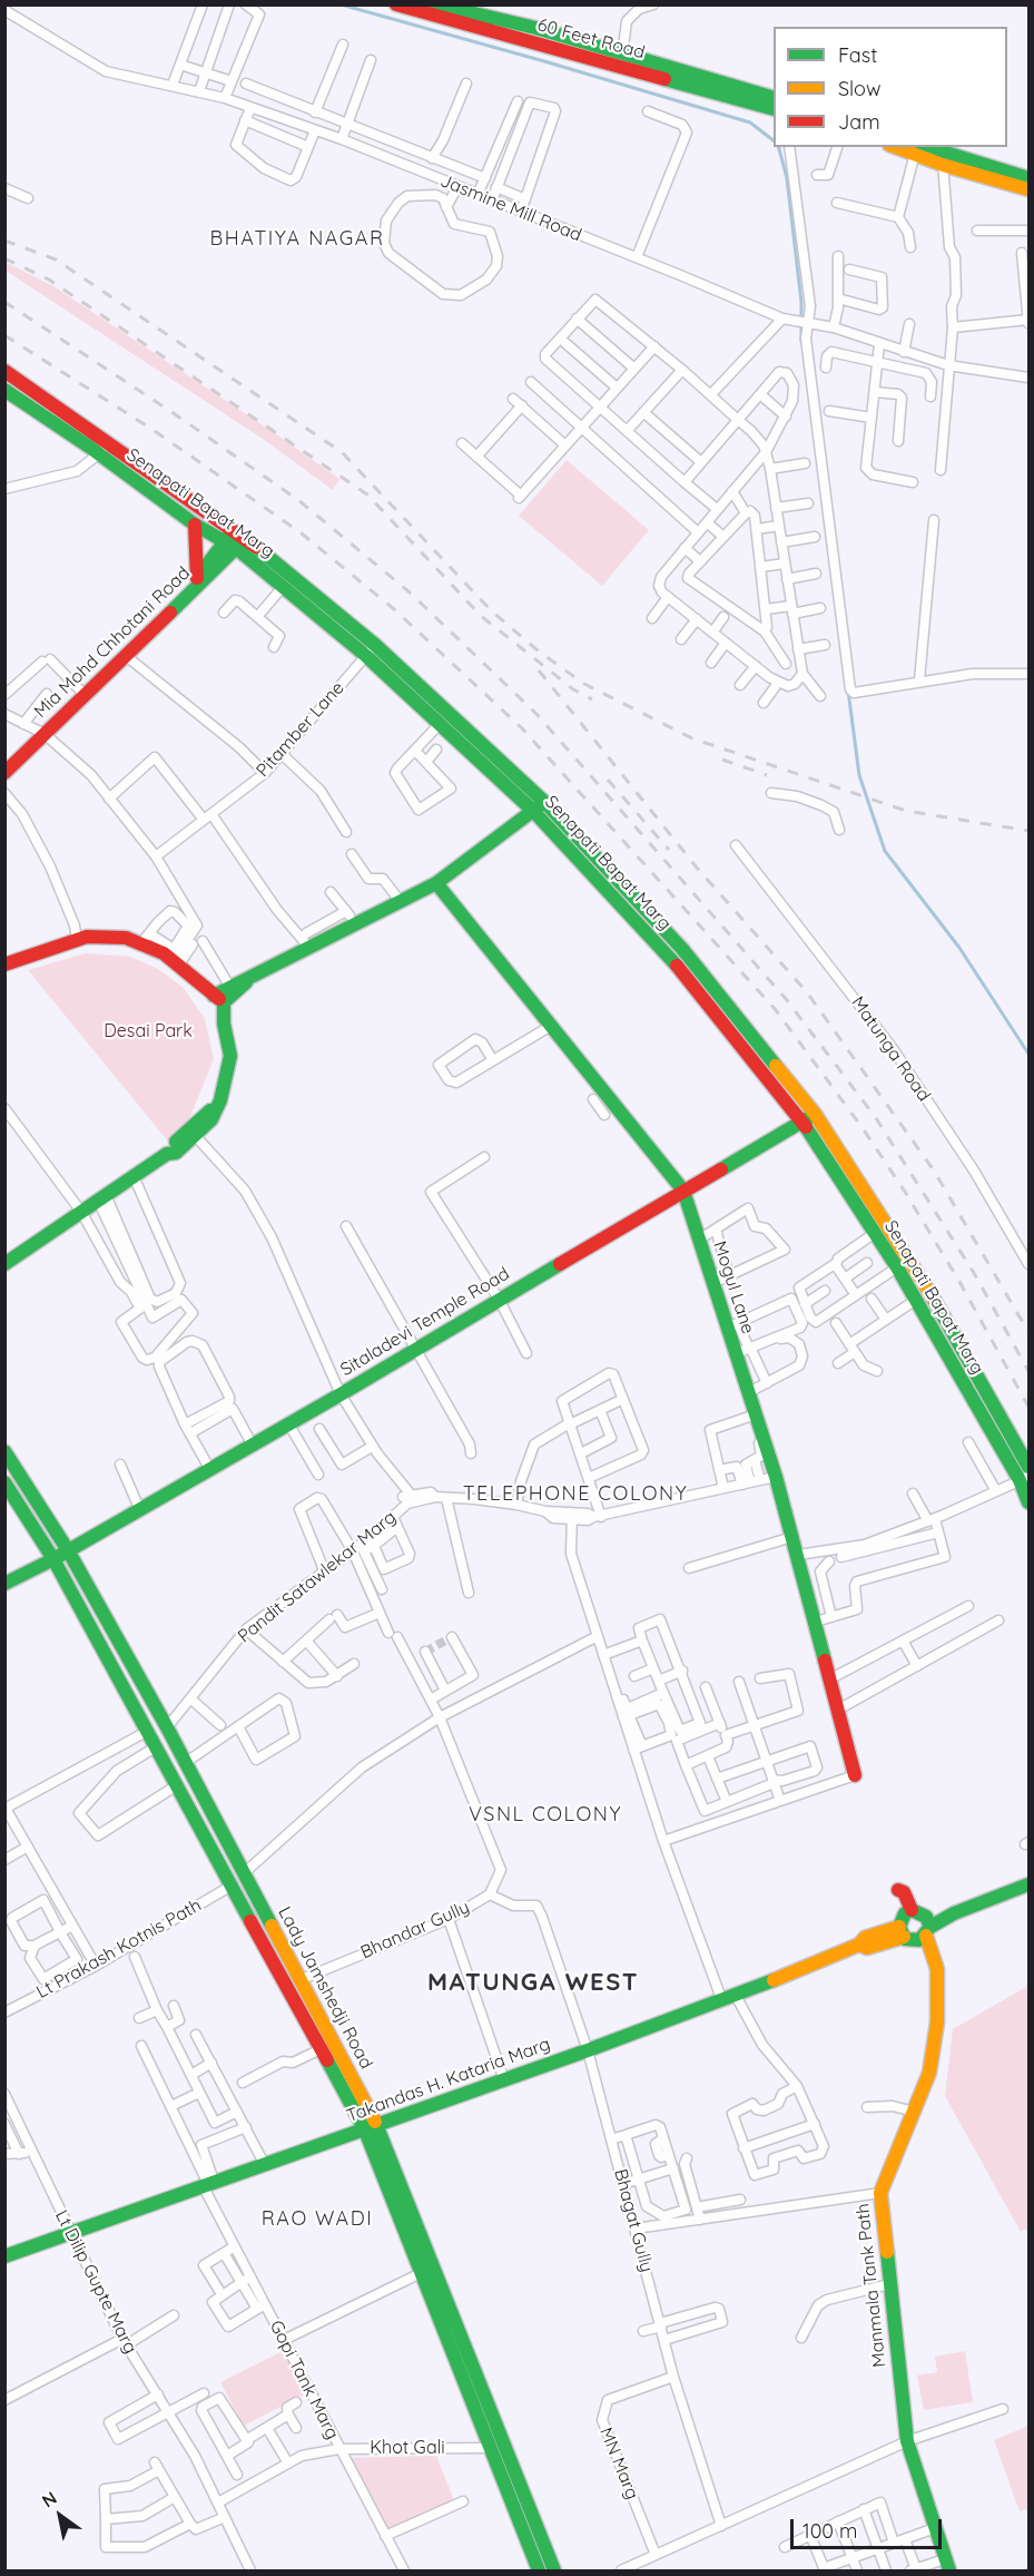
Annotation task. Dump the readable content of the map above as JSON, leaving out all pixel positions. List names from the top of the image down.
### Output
{
  "streets": {
    "main road": [
      "60 Feet Road",
      "Senapati Bapat Marg",
      "Mia Mohd Chhotani Road",
      "Mogul Lane",
      "Sitaladevi Temple Road",
      "Lady Jamshedji Road",
      "Takandas H. Kataria Marg",
      "Manmala Tank Path"
    ],
    "street": [
      "Jasmine Mill Road",
      "Pitamber Lane",
      "Matunga Road",
      "Pandit Satawlekar Marg",
      "Bhandar Gully",
      "Lt Prakash Kotnis Path",
      "Bhagat Gully",
      "Lt Dilip Gupte Marg",
      "Gopi Tank Marg",
      "Khot Gali",
      "MN Marg"
    ]
  },
  "crossings": [
    ["Senapati Bapat Marg", "Mia Mohd Chhotani Road"],
    ["Senapati Bapat Marg", "Pitamber Lane"],
    ["Senapati Bapat Marg", "Sitaladevi Temple Road"],
    ["Mogul Lane", "Sitaladevi Temple Road"],
    ["Sitaladevi Temple Road", "Lady Jamshedji Road"],
    ["Pandit Satawlekar Marg", "Bhandar Gully"],
    ["Pandit Satawlekar Marg", "Lady Jamshedji Road"],
    ["Bhandar Gully", "Lady Jamshedji Road"],
    ["Bhandar Gully", "Bhagat Gully"],
    ["Lt Prakash Kotnis Path", "Lady Jamshedji Road"],
    ["Lady Jamshedji Road", "Takandas H. Kataria Marg"],
    ["Lady Jamshedji Road", "Khot Gali"],
    ["Takandas H. Kataria Marg", "Bhagat Gully"],
    ["Takandas H. Kataria Marg", "Lt Dilip Gupte Marg"],
    ["Takandas H. Kataria Marg", "Gopi Tank Marg"],
    ["Bhagat Gully", "MN Marg"],
    ["Lt Dilip Gupte Marg", "Khot Gali"],
    ["Gopi Tank Marg", "Khot Gali"]
  ],
  "districts": [
    "BHATIYA NAGAR",
    "TELEPHONE COLONY",
    "VSNL COLONY",
    "MATUNGA WEST",
    "RAO WADI"
  ],
  "parks": ["Desai Park"],
  "legend": ["Fast", "Slow", "Jam"],
  "scale_bar": "100 m",
  "north": "top left"
}
